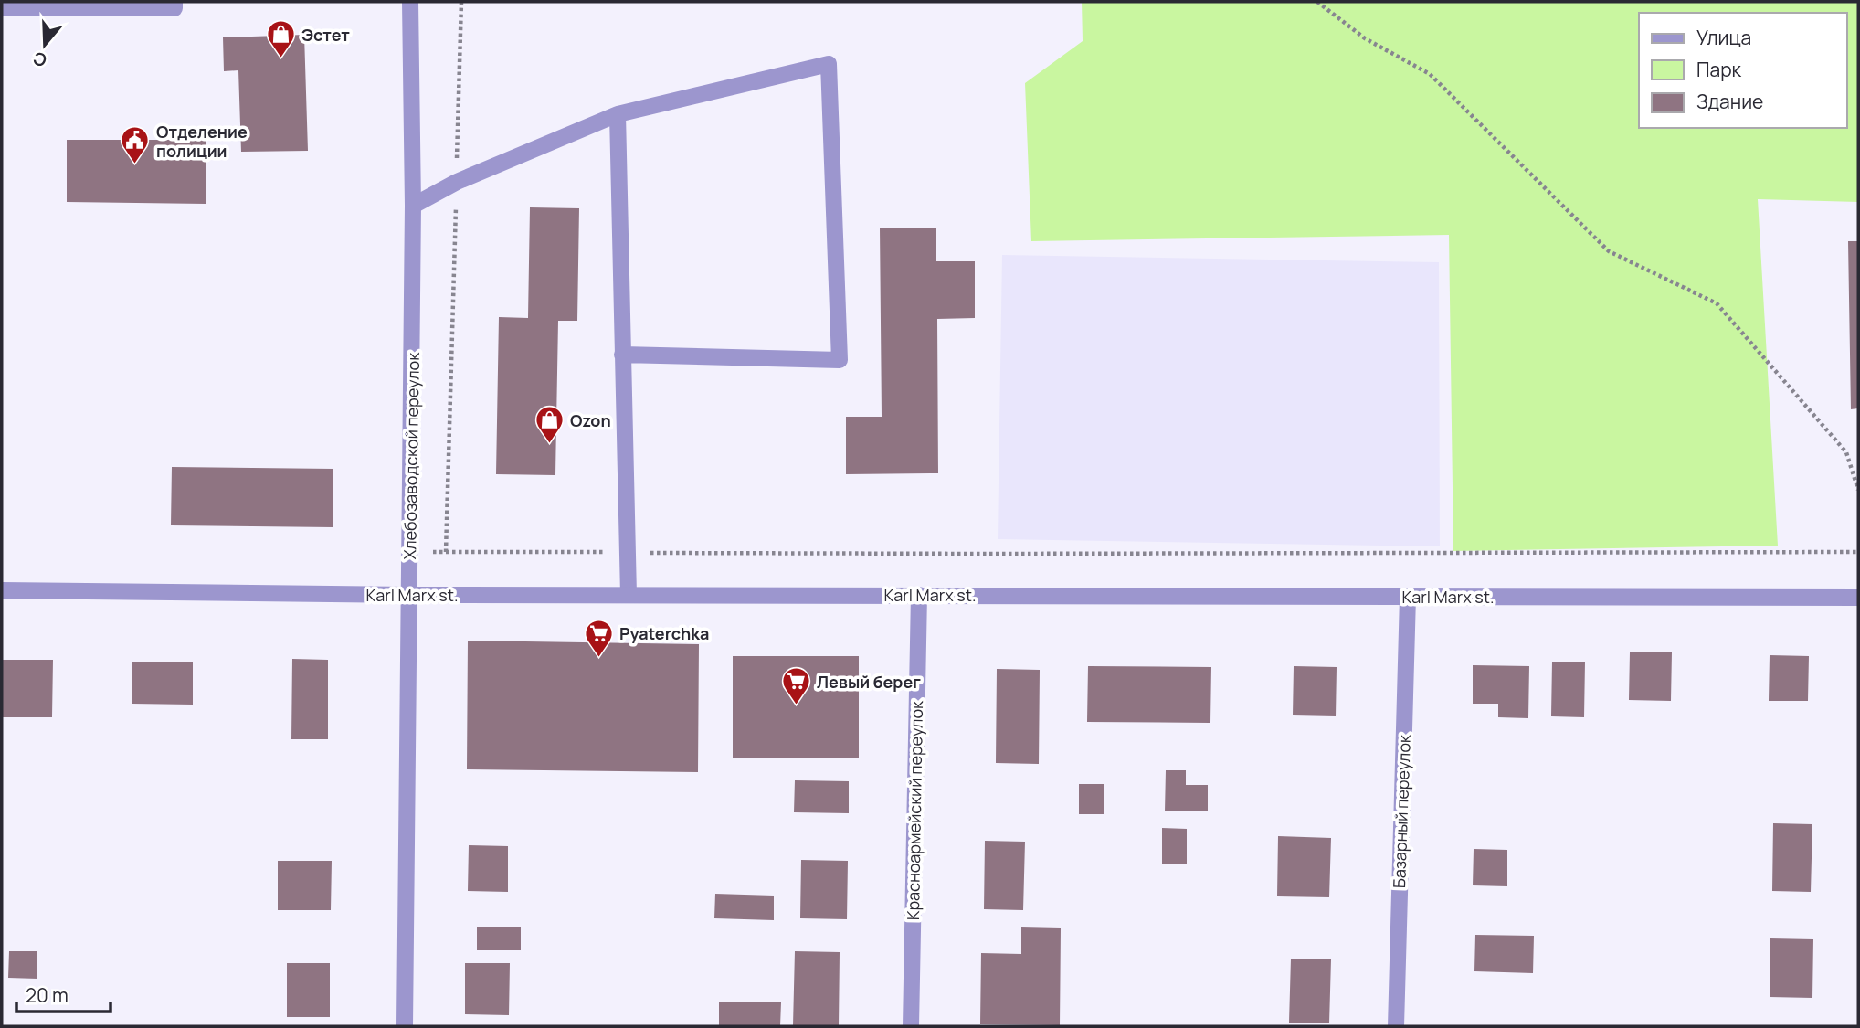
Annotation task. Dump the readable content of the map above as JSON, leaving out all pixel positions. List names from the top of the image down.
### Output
{
  "streets": {
    "street": [
      "Хлебозаводской переулок",
      "Karl Marx st.",
      "Красноармейский переулок",
      "Базарный переулок"
    ]
  },
  "crossings": [
    ["Хлебозаводской переулок", "Karl Marx st."],
    ["Karl Marx st.", "Красноармейский переулок"],
    ["Karl Marx st.", "Базарный переулок"]
  ],
  "places": {
    "shop": ["Эстет", "Ozon"],
    "public building": ["Отделение полиции"],
    "supermarket": ["Pyaterchka", "Левый берег"]
  },
  "legend": ["Улица", "Парк", "Здание"],
  "scale_bar": "20 m",
  "north": "bottom"
}
